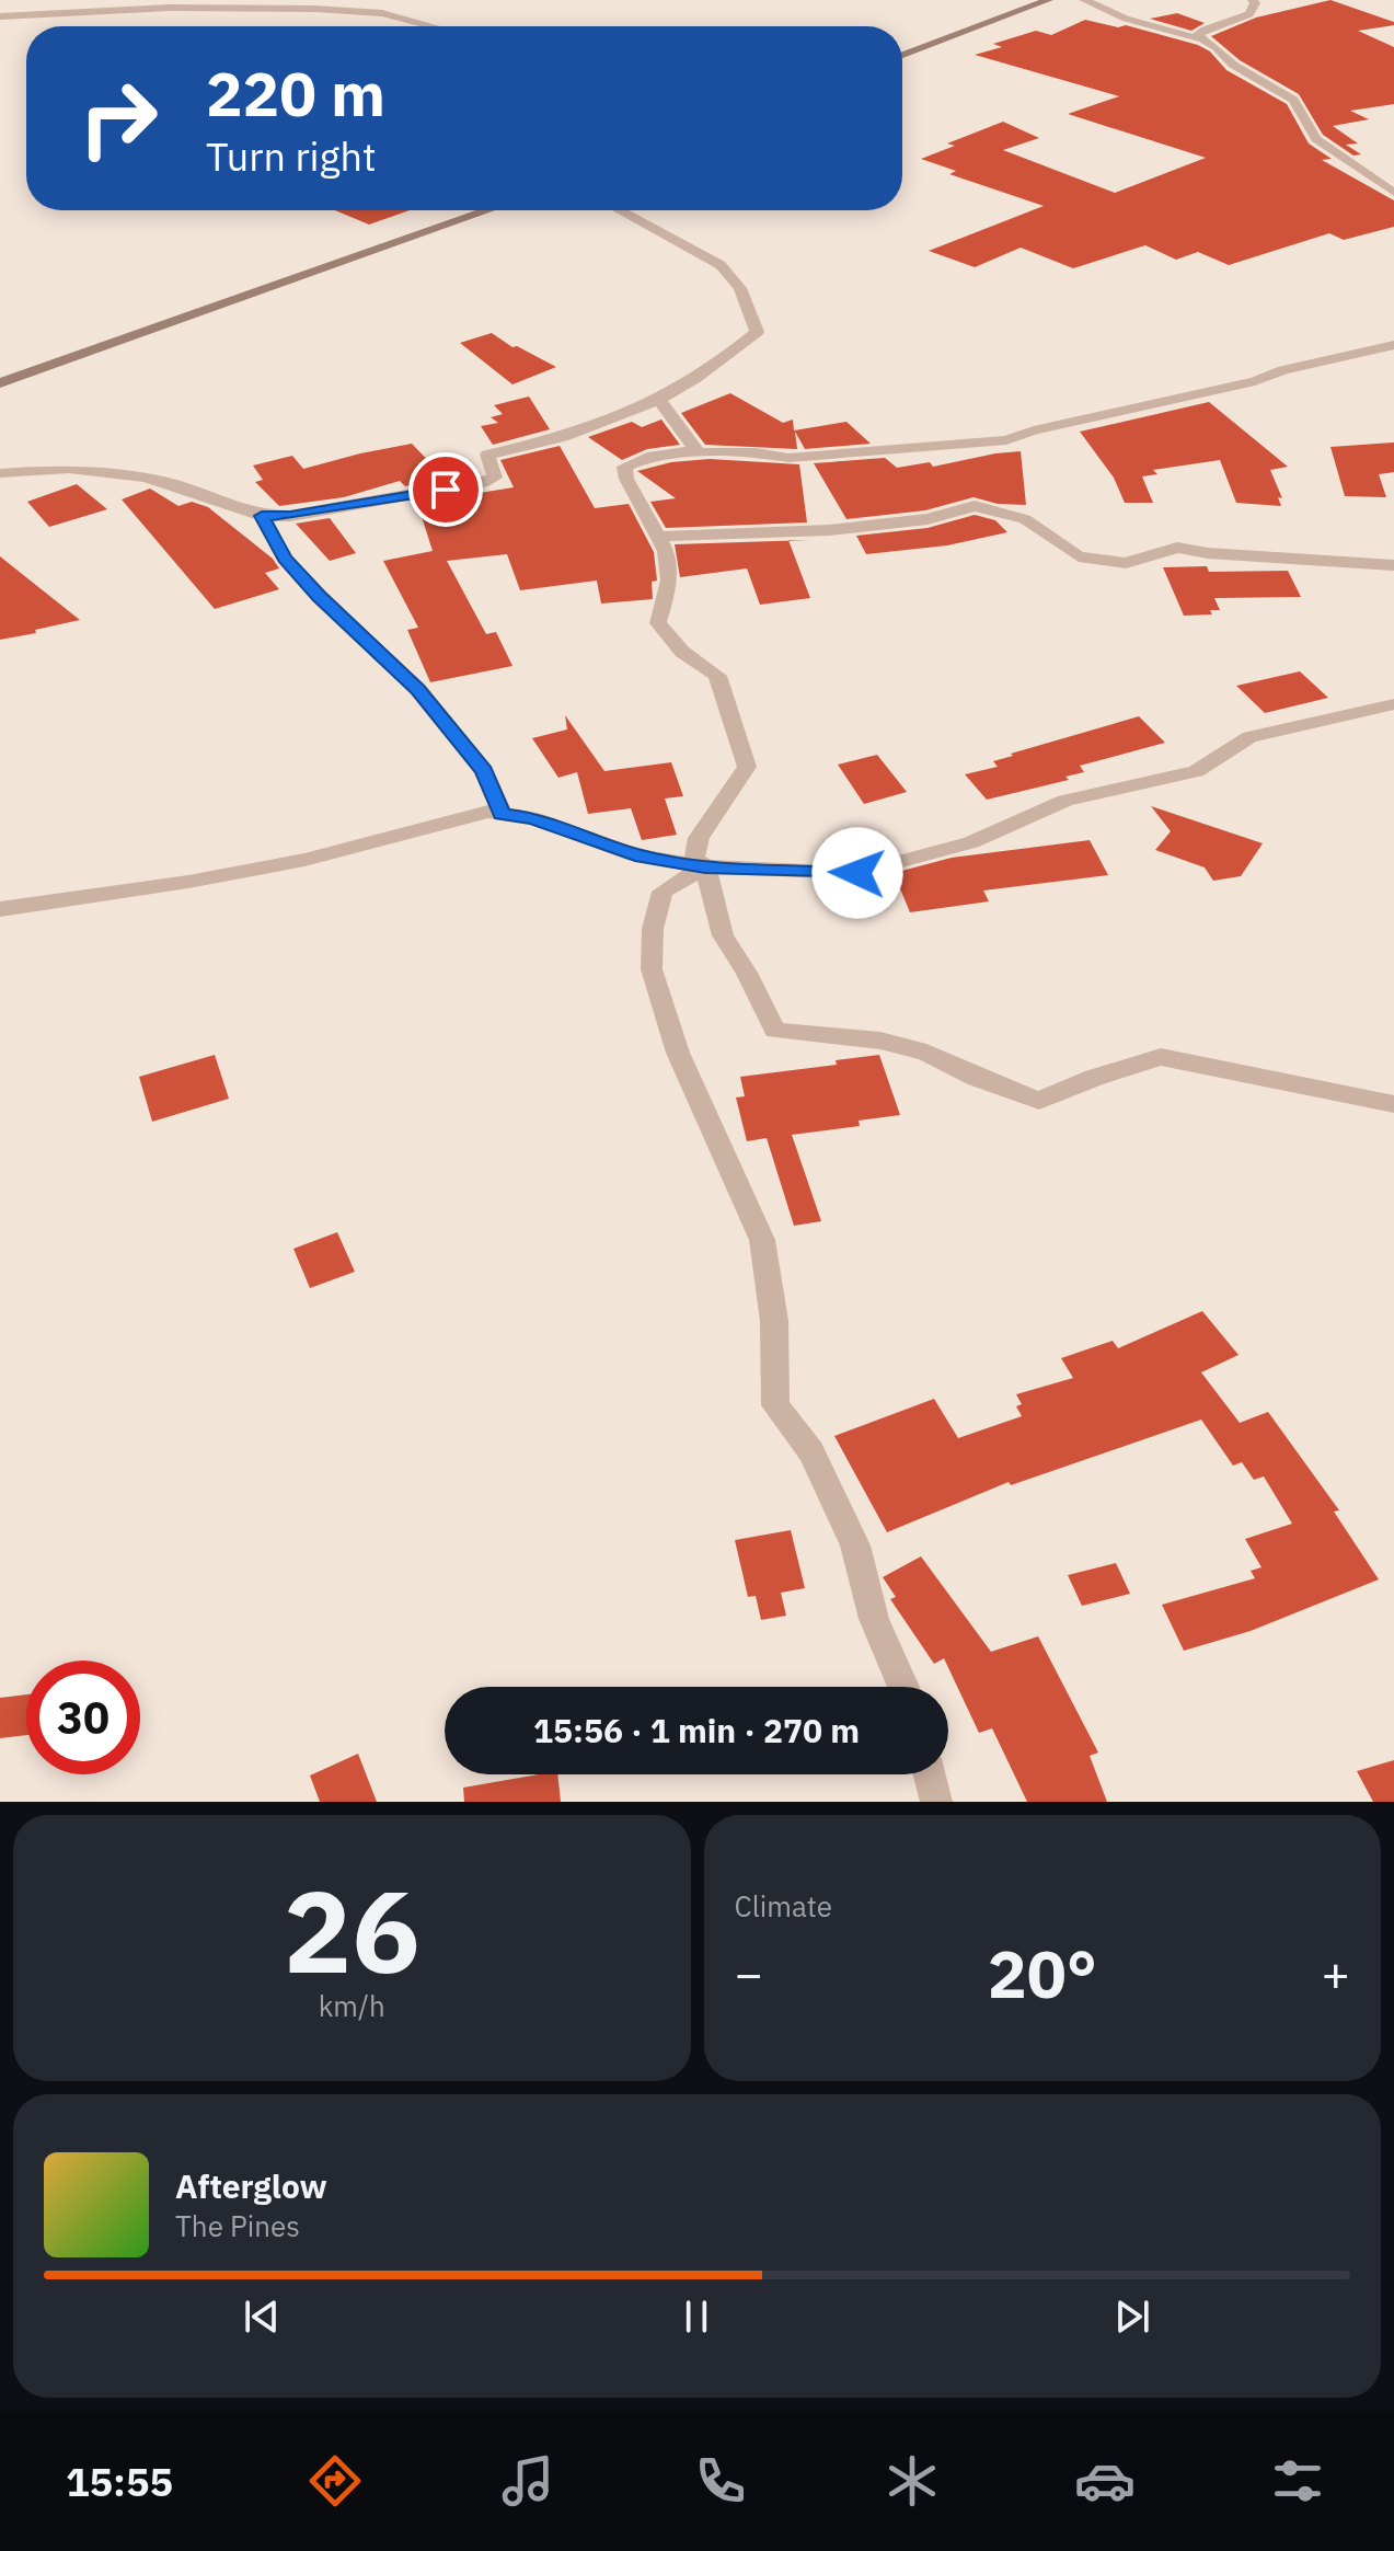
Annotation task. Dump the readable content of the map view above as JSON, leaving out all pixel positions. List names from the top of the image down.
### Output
{
  "page": {
    "turn": ["220 m", "Turn right"],
    "limit": "30",
    "trip": "15:56 · 1 min · 270 m",
    "tile": [
      ["26", "km/h"],
      "Climate"
    ],
    "heat": ["−", "20°", "+"],
    "song": ["Afterglow", "The Pines"],
    "tabs": "15:55"
  }
}
